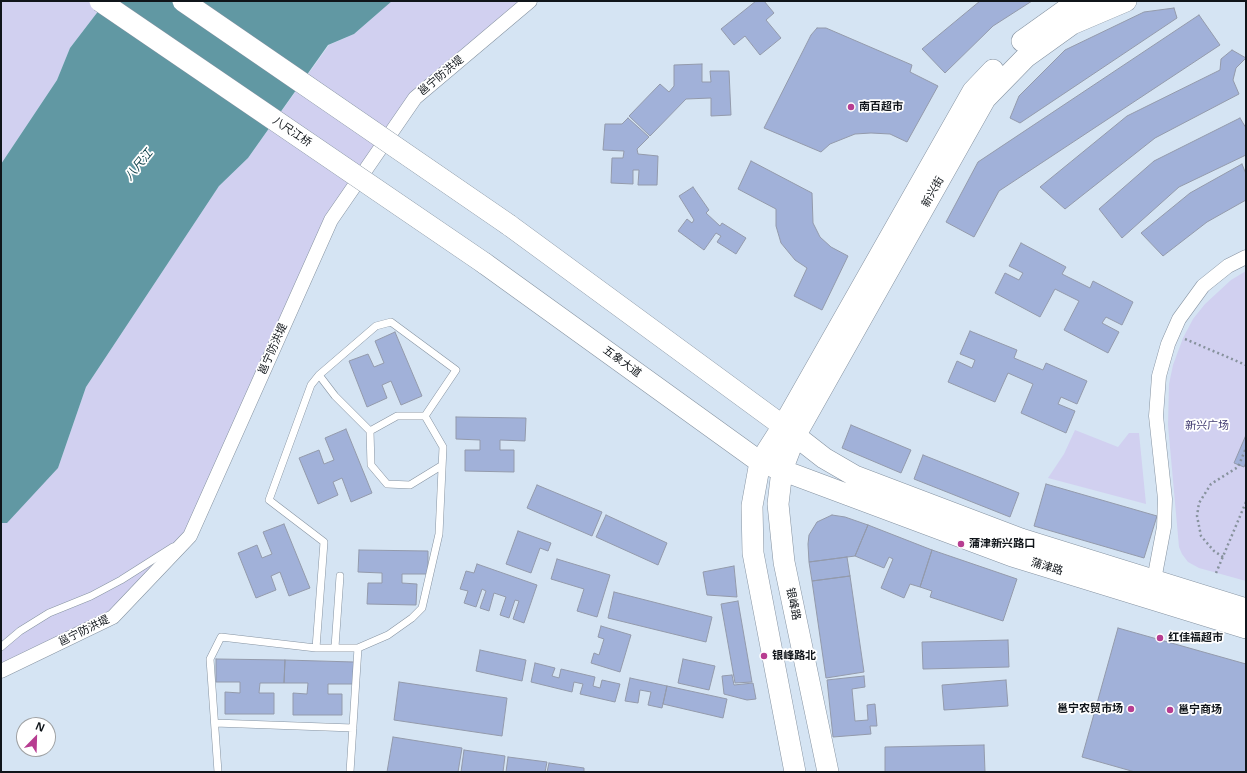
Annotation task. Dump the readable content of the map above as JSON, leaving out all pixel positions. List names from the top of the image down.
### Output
{
  "streets": {
    "main road": [
      "八尺江桥",
      "新兴街",
      "五象大道",
      "蒲津路",
      "银峰路"
    ],
    "street": ["邕宁防洪堤"]
  },
  "crossings": [
    ["八尺江桥", "五象大道"],
    ["新兴街", "蒲津路"],
    ["新兴街", "银峰路"],
    ["五象大道", "蒲津路"],
    ["蒲津路", "银峰路"]
  ],
  "water": ["八尺江"],
  "parks": ["新兴广场"],
  "places": [
    "南百超市",
    "蒲津新兴路口",
    "红佳福超市",
    "银峰路北",
    "邕宁农贸市场",
    "邕宁商场"
  ],
  "north": "top right"
}
